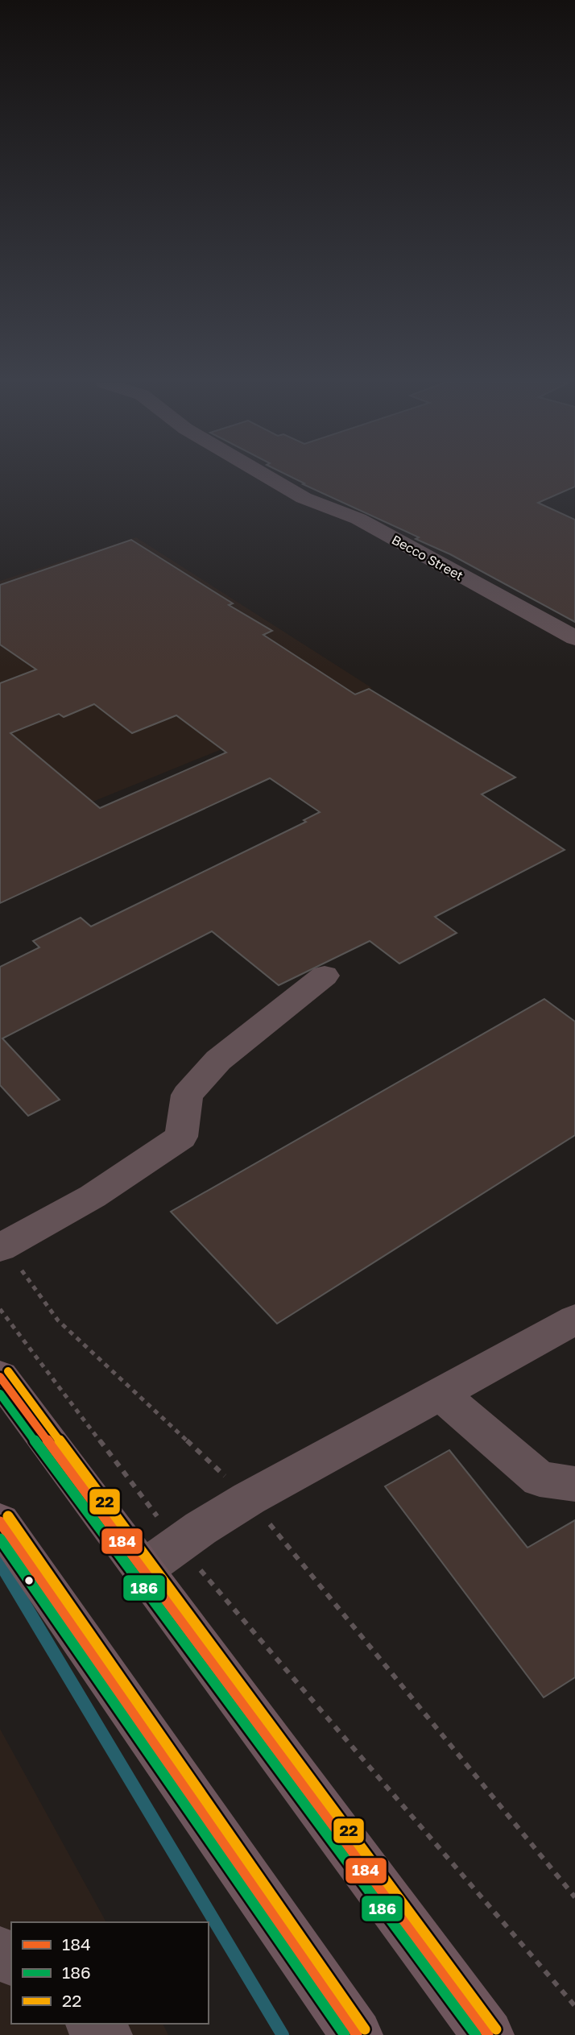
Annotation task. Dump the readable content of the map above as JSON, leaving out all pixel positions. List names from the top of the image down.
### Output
{
  "streets": {
    "street": ["Becco Street"]
  },
  "lines": ["transit line 22", "transit line 184", "transit line 186"],
  "legend": ["184", "186", "22"]
}
